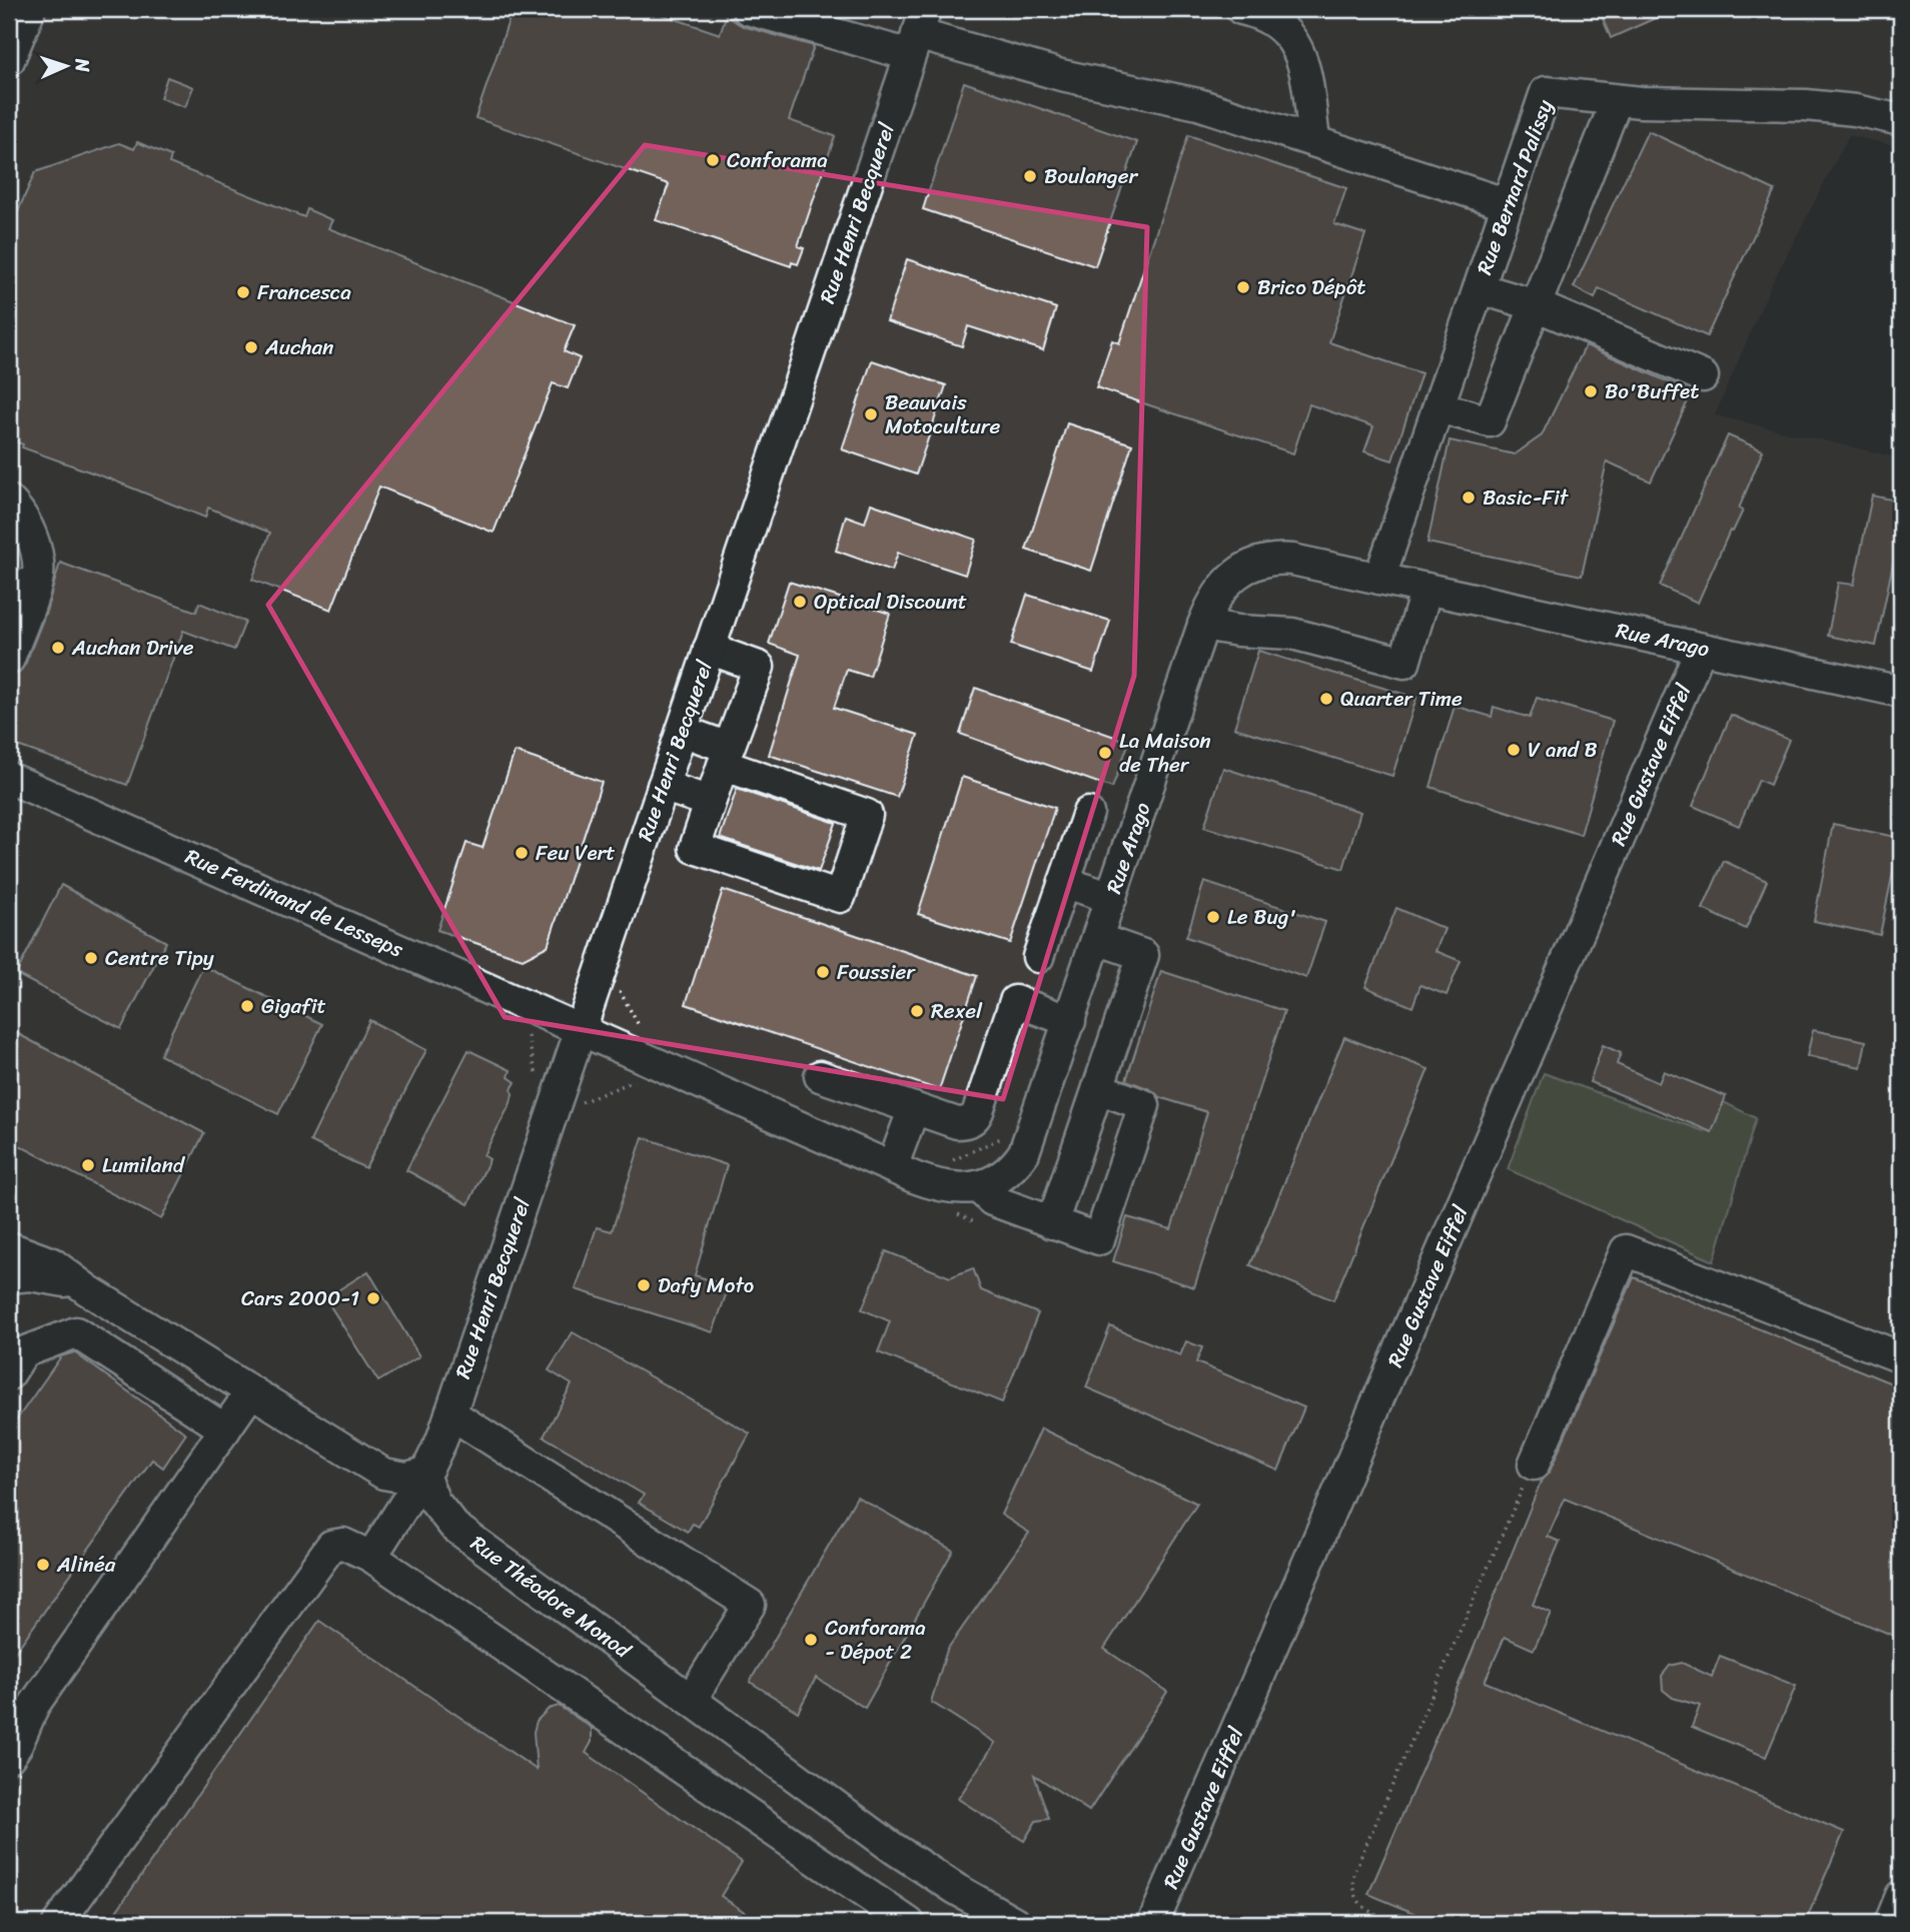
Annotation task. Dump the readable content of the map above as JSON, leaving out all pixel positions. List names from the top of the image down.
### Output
{
  "streets": {
    "street": [
      "Rue Bernard Palissy",
      "Rue Henri Becquerel",
      "Rue Arago",
      "Rue Gustave Eiffel",
      "Rue Ferdinand de Lesseps",
      "Rue Théodore Monod"
    ]
  },
  "crossings": [
    ["Rue Bernard Palissy", "Rue Arago"],
    ["Rue Henri Becquerel", "Rue Arago"],
    ["Rue Henri Becquerel", "Rue Ferdinand de Lesseps"],
    ["Rue Henri Becquerel", "Rue Théodore Monod"],
    ["Rue Arago", "Rue Gustave Eiffel"],
    ["Rue Arago", "Rue Ferdinand de Lesseps"]
  ],
  "places": [
    "Conforama",
    "Boulanger",
    "Brico Dépôt",
    "Francesca",
    "Auchan",
    "Bo'Buffet",
    "Beauvais Motoculture",
    "Basic-Fit",
    "Optical Discount",
    "Auchan Drive",
    "Quarter Time",
    "V and B",
    "La Maison de Ther",
    "Feu Vert",
    "Le Bug'",
    "Centre Tipy",
    "Foussier",
    "Gigafit",
    "Rexel",
    "Lumiland",
    "Dafy Moto",
    "Cars 2000-1",
    "Alinéa",
    "Conforama - Dépot 2"
  ],
  "north": "right"
}
